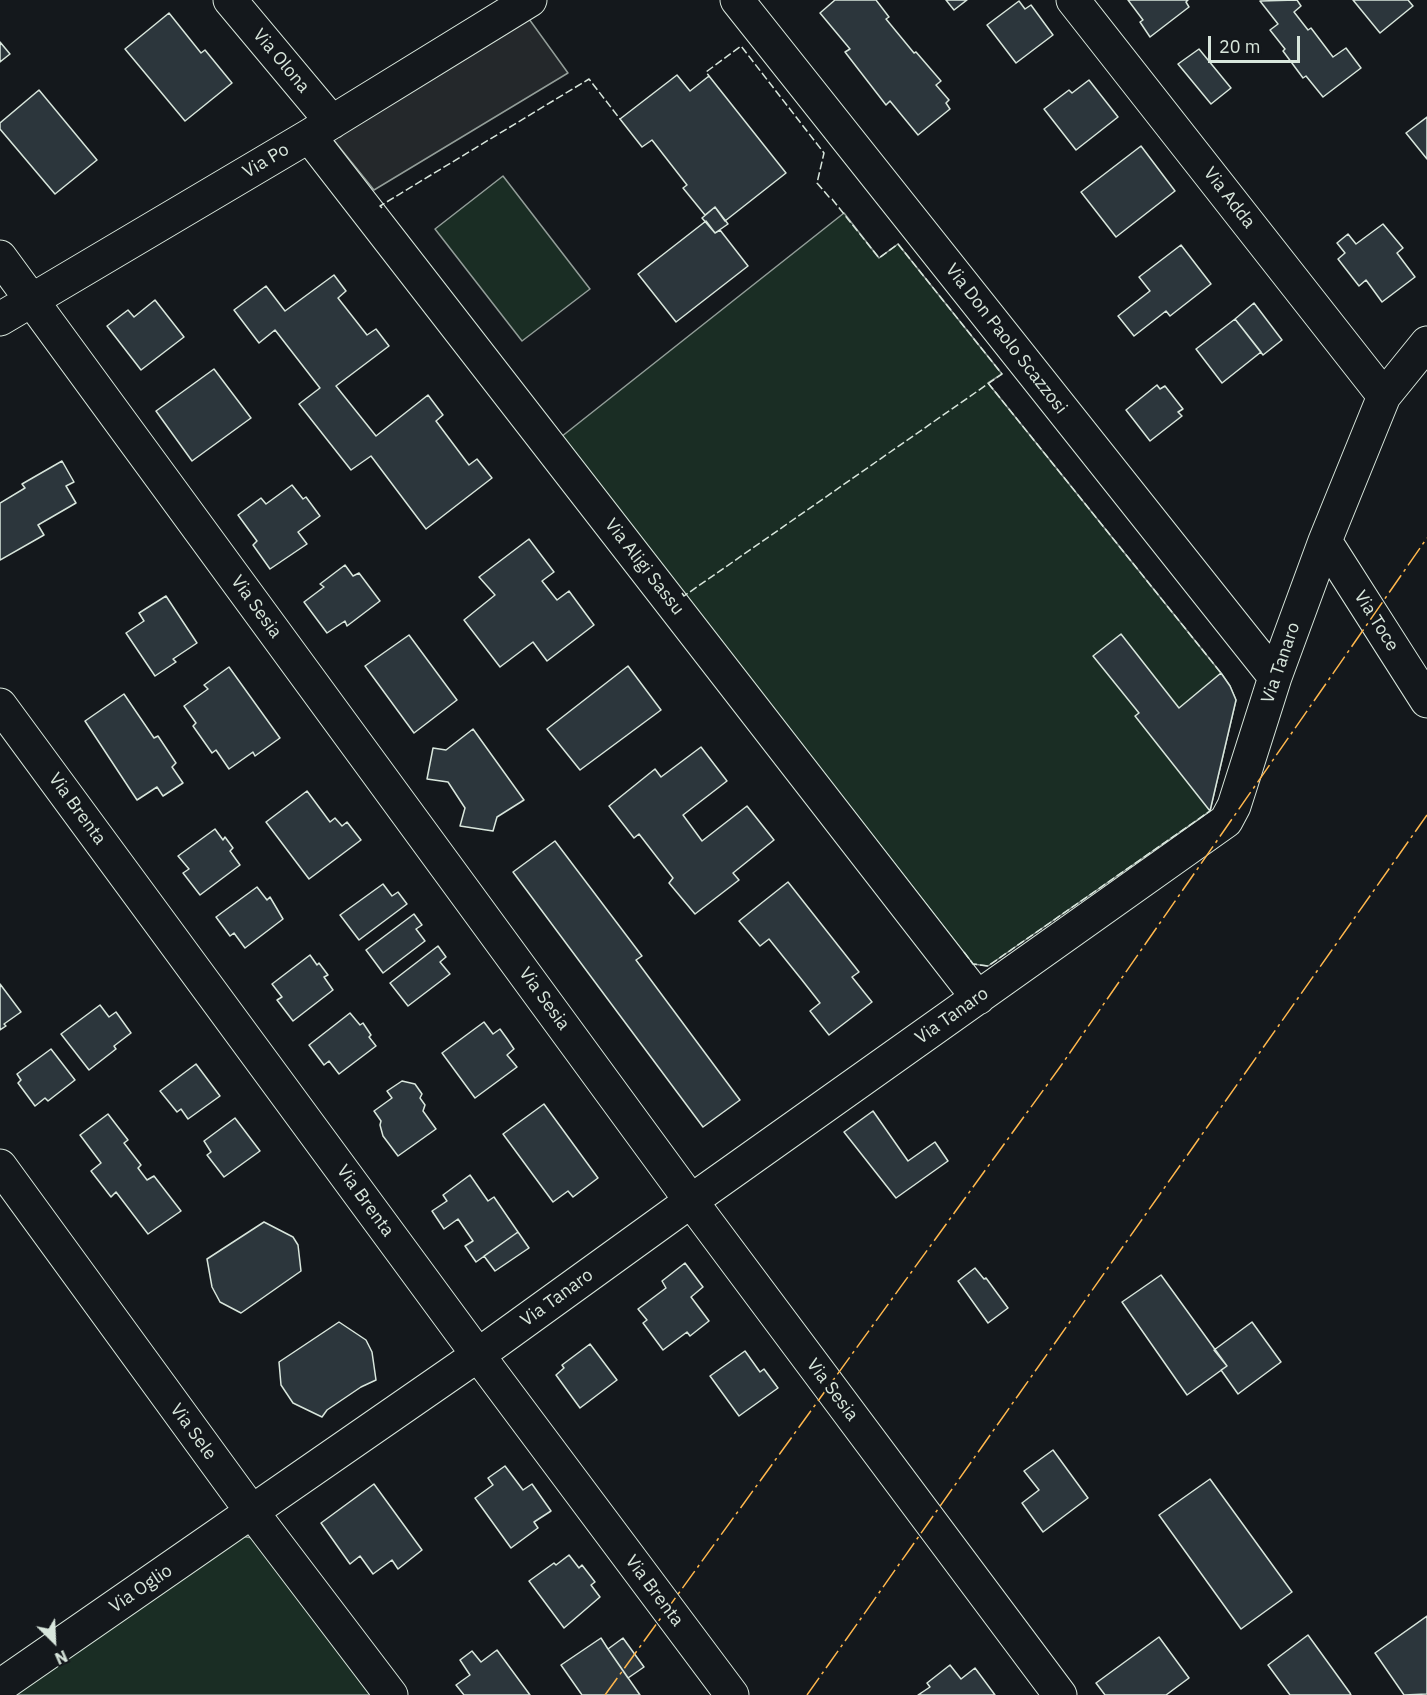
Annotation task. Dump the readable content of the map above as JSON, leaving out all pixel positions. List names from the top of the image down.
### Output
{
  "streets": {
    "street": [
      "Via Olona",
      "Via Po",
      "Via Adda",
      "Via Don Paolo Scazzosi",
      "Via Aligi Sassu",
      "Via Sesia",
      "Via Toce",
      "Via Tanaro",
      "Via Brenta",
      "Via Sele",
      "Via Oglio"
    ]
  },
  "crossings": [
    ["Via Olona", "Via Po"],
    ["Via Olona", "Via Aligi Sassu"],
    ["Via Po", "Via Aligi Sassu"],
    ["Via Po", "Via Sesia"],
    ["Via Adda", "Via Tanaro"],
    ["Via Don Paolo Scazzosi", "Via Tanaro"],
    ["Via Aligi Sassu", "Via Tanaro"],
    ["Via Sesia", "Via Tanaro"],
    ["Via Toce", "Via Tanaro"],
    ["Via Tanaro", "Via Brenta"],
    ["Via Tanaro", "Via Sele"],
    ["Via Tanaro", "Via Oglio"],
    ["Via Sele", "Via Oglio"]
  ],
  "scale_bar": "20 m",
  "north": "bottom right"
}
